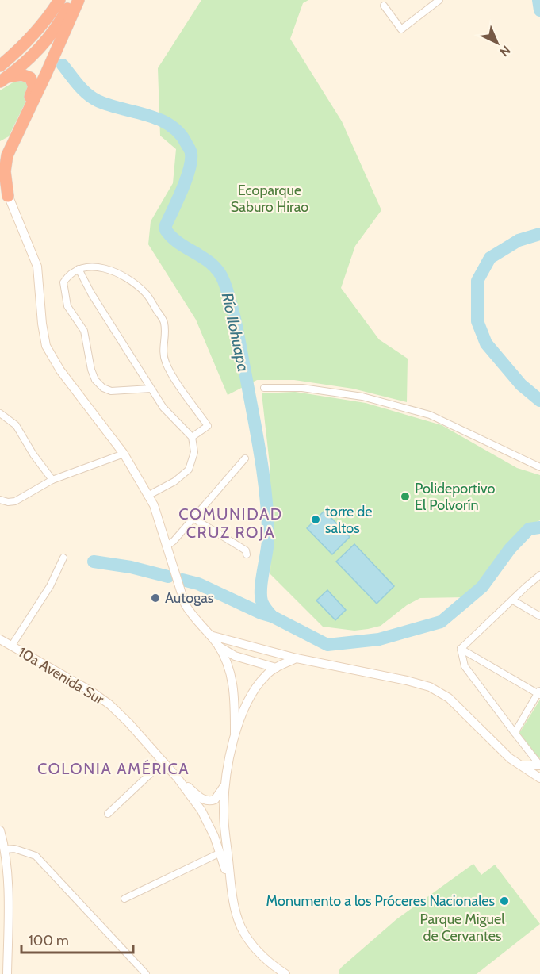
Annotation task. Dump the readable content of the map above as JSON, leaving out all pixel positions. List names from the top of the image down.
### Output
{
  "streets": {
    "main road": ["10a Avenida Sur"]
  },
  "districts": ["COMUNIDAD CRUZ ROJA", "COLONIA AMÉRICA"],
  "water": ["Río Ilohuapa"],
  "parks": ["Ecoparque Saburo Hirao", "Parque Miguel de Cervantes"],
  "places": [
    "Polideportivo El Polvorín",
    "torre de saltos",
    "Autogas",
    "Monumento a los Próceres Nacionales"
  ],
  "scale_bar": "100 m",
  "north": "bottom right"
}
